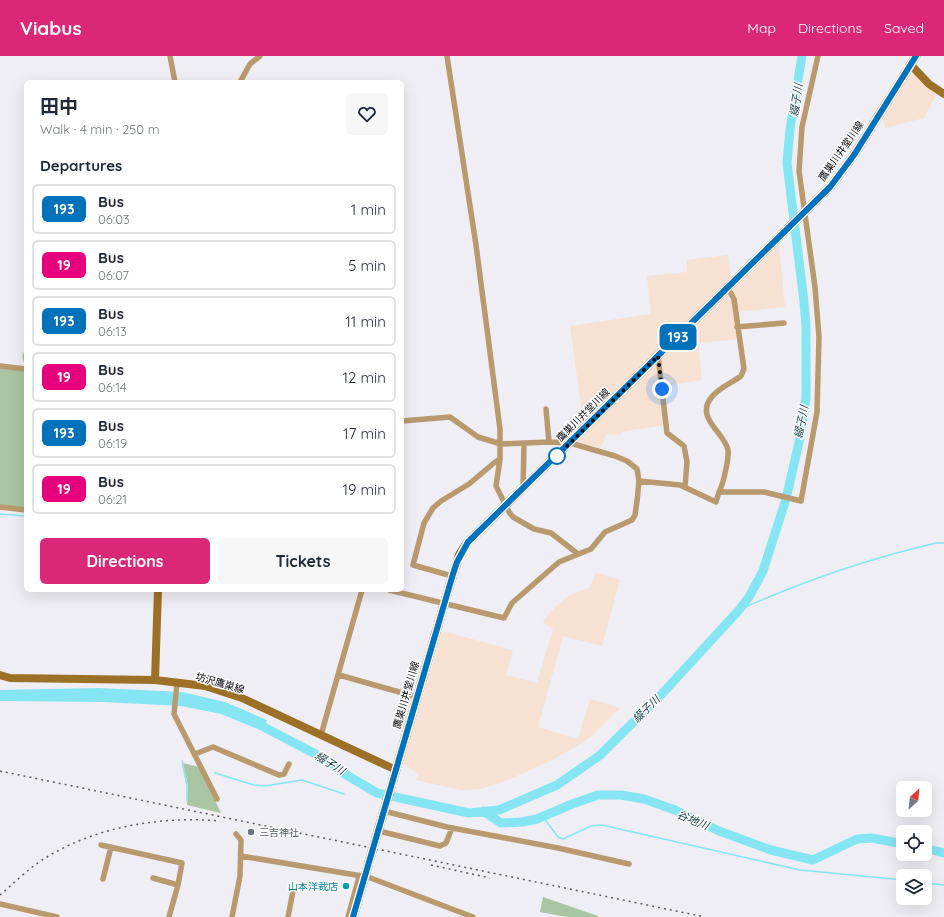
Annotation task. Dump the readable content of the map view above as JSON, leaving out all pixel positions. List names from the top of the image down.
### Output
{
  "streets": {
    "main road": ["鷹巣川井堂川線", "坊沢鷹巣線"]
  },
  "crossings": [
    ["鷹巣川井堂川線", "坊沢鷹巣線"]
  ],
  "water": ["綴子川", "谷地川"],
  "places": ["三吉神社", "山本洋裁店"],
  "lines": ["bus line 193"],
  "north": "top right",
  "page": {
    "header": "Viabus",
    "nav": ["Map", "Directions", "Saved"],
    "on_map": "193",
    "heading": [
      ["田中", "Walk · 4 min · 250 m"],
      "Departures"
    ],
    "list": [
      {
        "mark": "193",
        "name": "Bus",
        "note": "06:03",
        "value": "1 min"
      },
      {
        "mark": "19",
        "name": "Bus",
        "note": "06:07",
        "value": "5 min"
      },
      {
        "mark": "193",
        "name": "Bus",
        "note": "06:13",
        "value": "11 min"
      },
      {
        "mark": "19",
        "name": "Bus",
        "note": "06:14",
        "value": "12 min"
      },
      {
        "mark": "193",
        "name": "Bus",
        "note": "06:19",
        "value": "17 min"
      },
      {
        "mark": "19",
        "name": "Bus",
        "note": "06:21",
        "value": "19 min"
      }
    ],
    "buttons": ["Directions", "Tickets"]
  }
}
